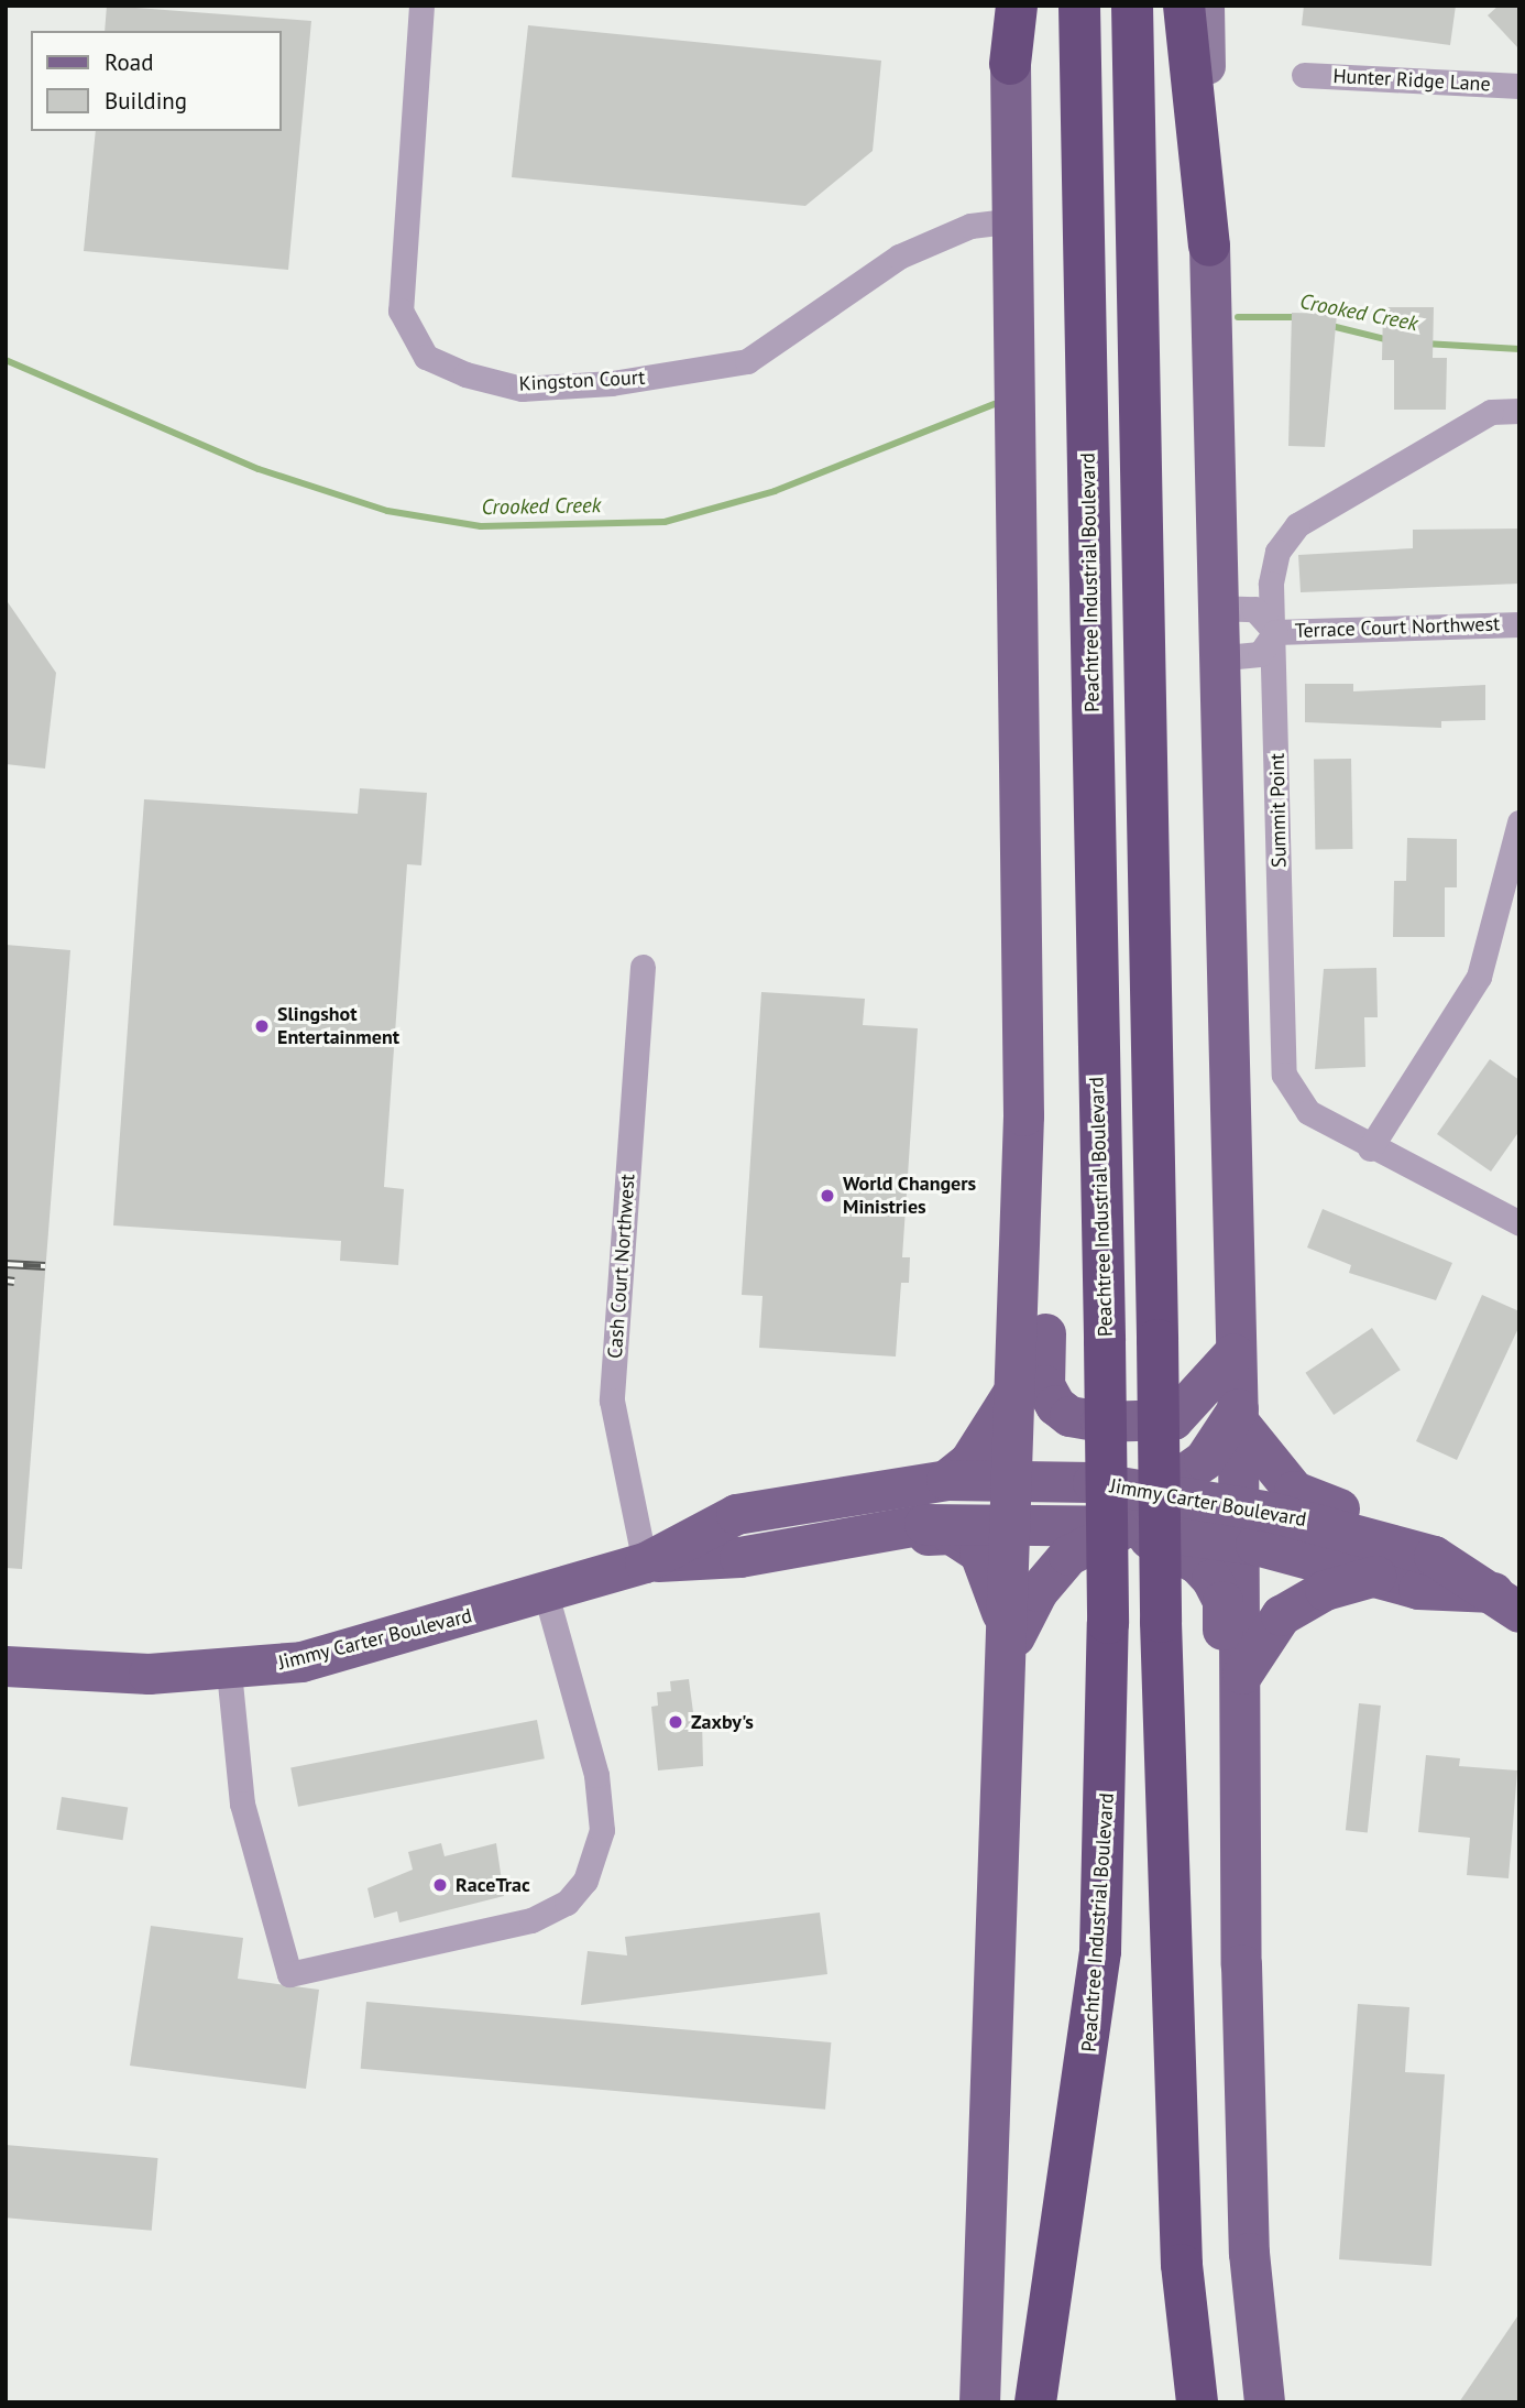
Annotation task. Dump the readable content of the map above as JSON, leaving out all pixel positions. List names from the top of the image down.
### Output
{
  "streets": {
    "highway": ["Peachtree Industrial Boulevard"],
    "main road": ["Jimmy Carter Boulevard"],
    "street": [
      "Hunter Ridge Lane",
      "Kingston Court",
      "Terrace Court Northwest",
      "Summit Point",
      "Cash Court Northwest"
    ]
  },
  "crossings": [
    ["Terrace Court Northwest", "Summit Point"],
    ["Cash Court Northwest", "Jimmy Carter Boulevard"]
  ],
  "water": ["Crooked Creek"],
  "places": [
    "Slingshot Entertainment",
    "World Changers Ministries",
    "Zaxby's",
    "RaceTrac"
  ],
  "legend": ["Road", "Building"]
}
